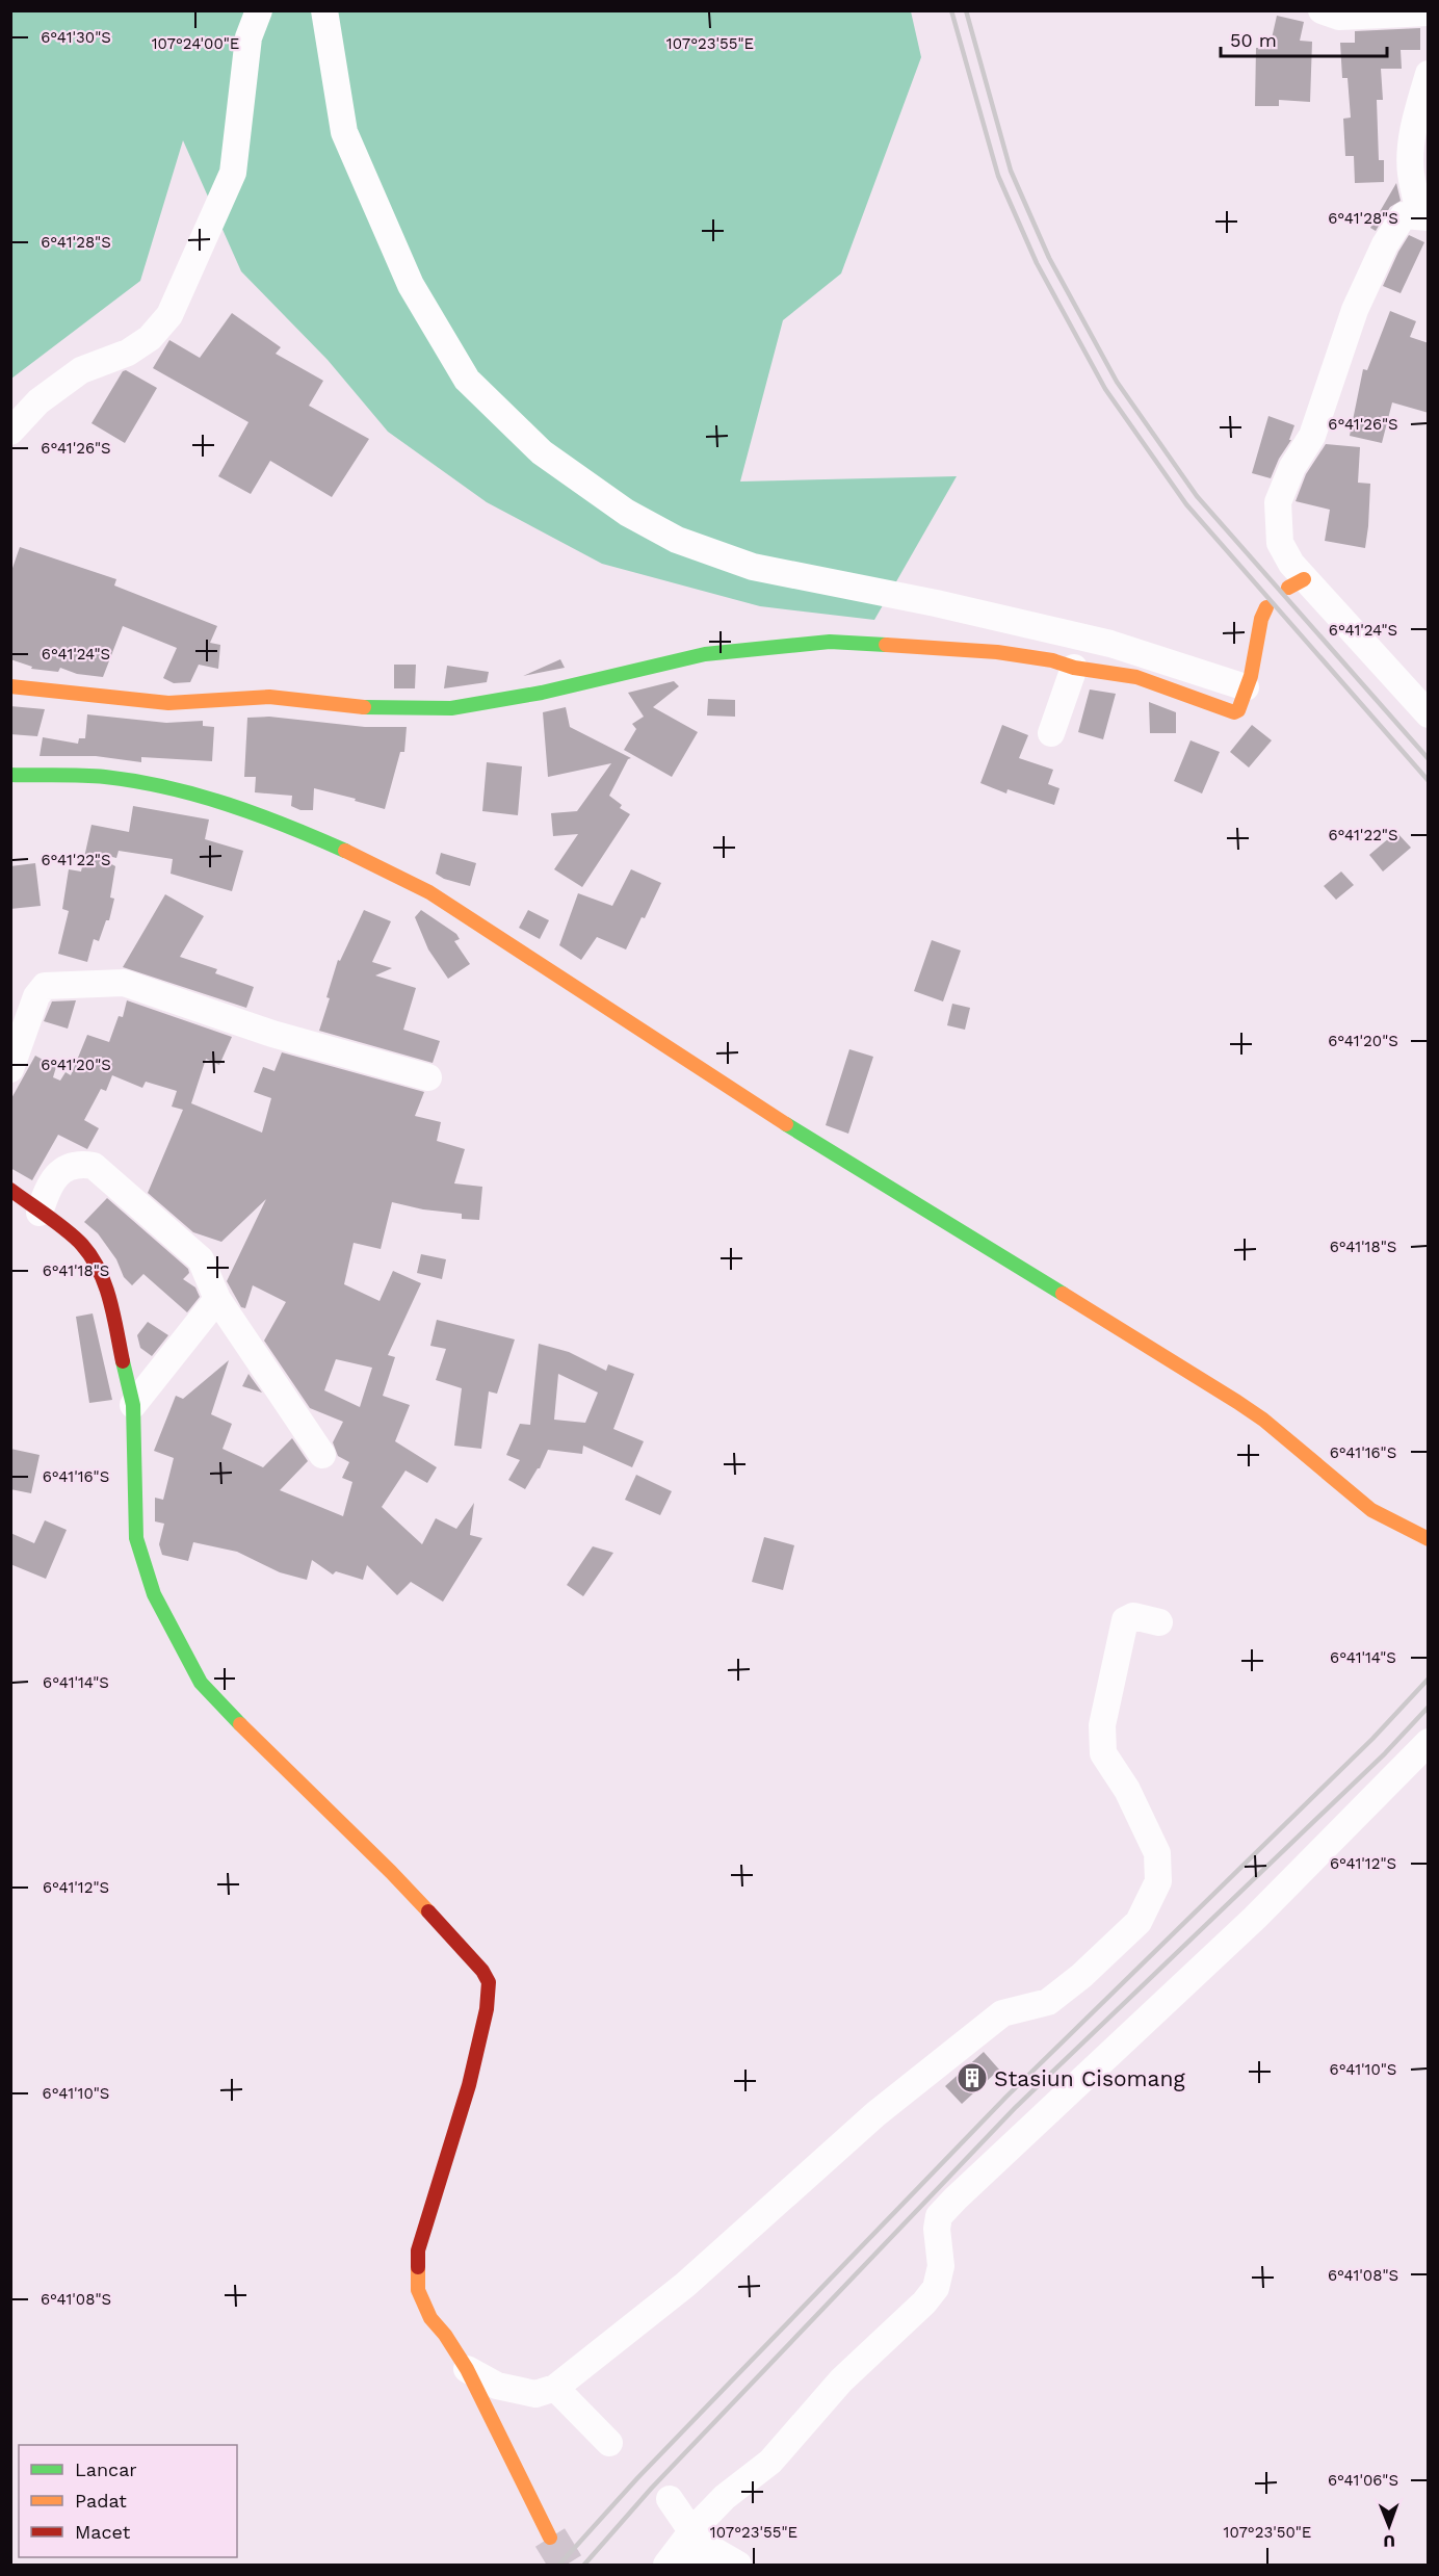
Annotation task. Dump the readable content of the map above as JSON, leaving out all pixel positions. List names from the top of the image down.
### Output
{
  "places": {
    "building": ["Stasiun Cisomang"]
  },
  "legend": ["Lancar", "Padat", "Macet"],
  "scale_bar": "50 m",
  "north": "bottom",
  "coordinates": [
    "6°41'30\"S",
    "107°24'00\"E",
    "107°23'55\"E",
    "6°41'28\"S",
    "6°41'26\"S",
    "6°41'24\"S",
    "6°41'22\"S",
    "6°41'20\"S",
    "6°41'18\"S",
    "6°41'16\"S",
    "6°41'14\"S",
    "6°41'12\"S",
    "6°41'10\"S",
    "6°41'08\"S",
    "6°41'06\"S",
    "107°23'50\"E"
  ]
}
